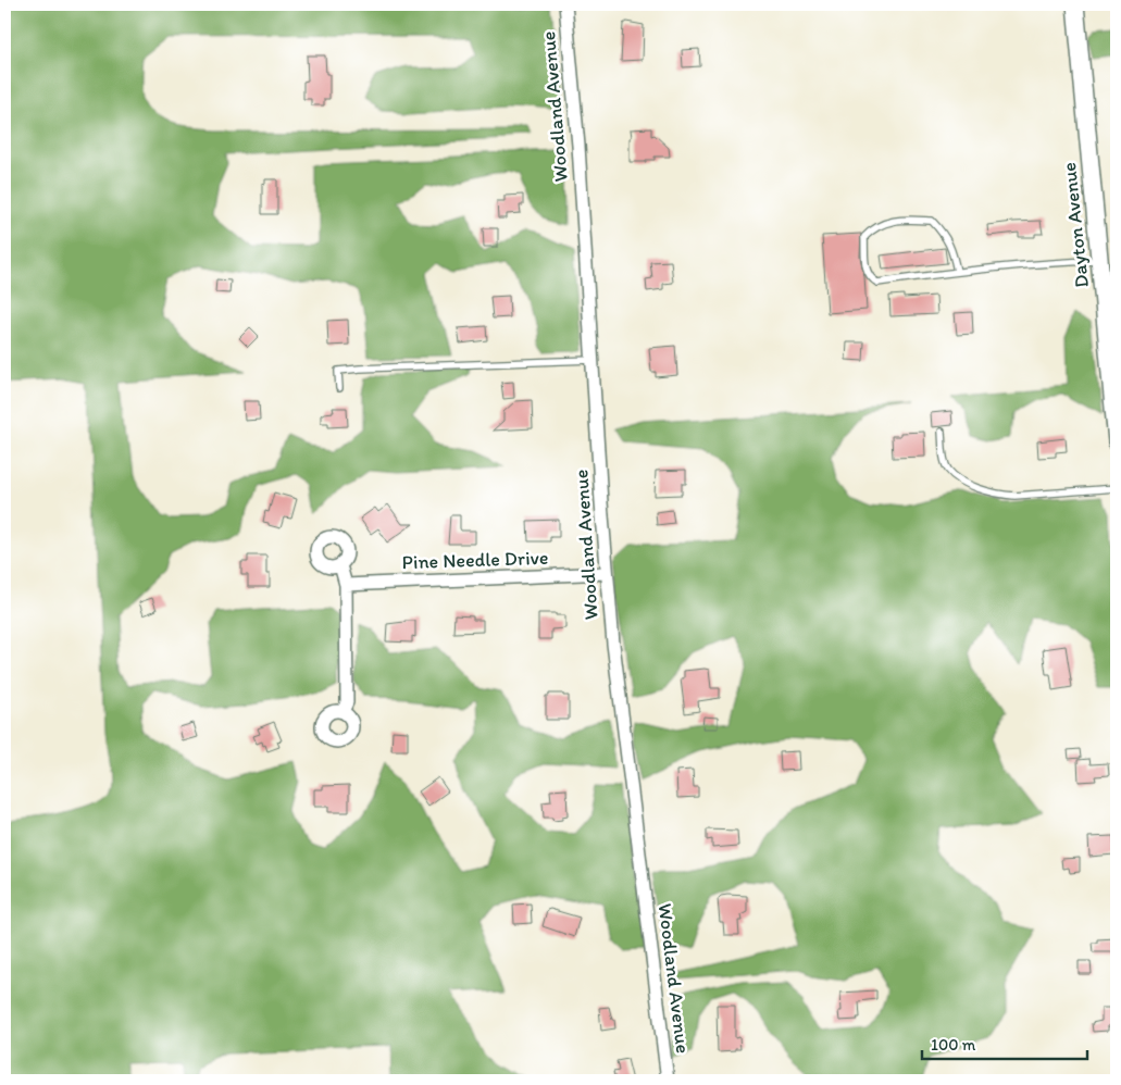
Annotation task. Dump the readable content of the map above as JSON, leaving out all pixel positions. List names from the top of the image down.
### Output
{
  "streets": {
    "street": ["Woodland Avenue", "Dayton Avenue", "Pine Needle Drive"]
  },
  "crossings": [
    ["Woodland Avenue", "Pine Needle Drive"]
  ],
  "scale_bar": "100 m"
}
